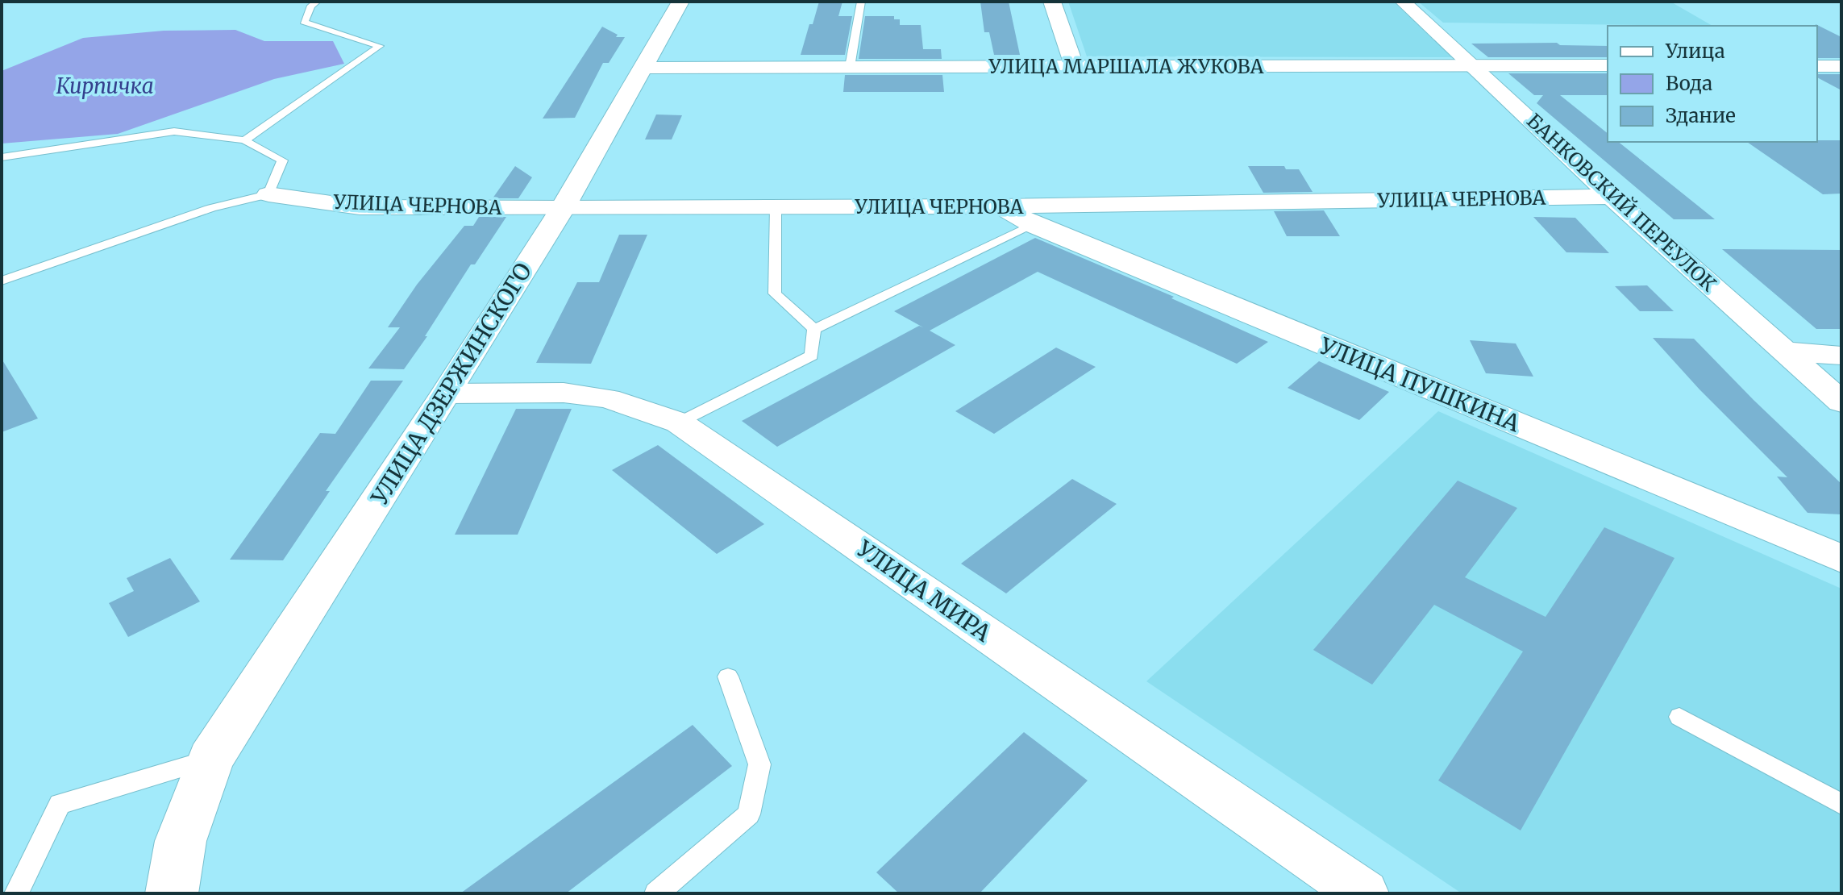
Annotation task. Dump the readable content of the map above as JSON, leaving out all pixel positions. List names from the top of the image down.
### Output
{
  "streets": {
    "street": [
      "УЛИЦА МАРШАЛА ЖУКОВА",
      "УЛИЦА ЧЕРНОВА",
      "БАНКОВСКИЙ ПЕРЕУЛОК",
      "УЛИЦА ДЗЕРЖИНСКОГО",
      "УЛИЦА ПУШКИНА",
      "УЛИЦА МИРА"
    ]
  },
  "crossings": [
    ["УЛИЦА МАРШАЛА ЖУКОВА", "БАНКОВСКИЙ ПЕРЕУЛОК"],
    ["УЛИЦА МАРШАЛА ЖУКОВА", "УЛИЦА ДЗЕРЖИНСКОГО"],
    ["УЛИЦА ЧЕРНОВА", "БАНКОВСКИЙ ПЕРЕУЛОК"],
    ["УЛИЦА ЧЕРНОВА", "УЛИЦА ДЗЕРЖИНСКОГО"],
    ["УЛИЦА ЧЕРНОВА", "УЛИЦА ПУШКИНА"],
    ["УЛИЦА ДЗЕРЖИНСКОГО", "УЛИЦА МИРА"]
  ],
  "water": ["Кирпичка"],
  "legend": ["Улица", "Вода", "Здание"]
}
